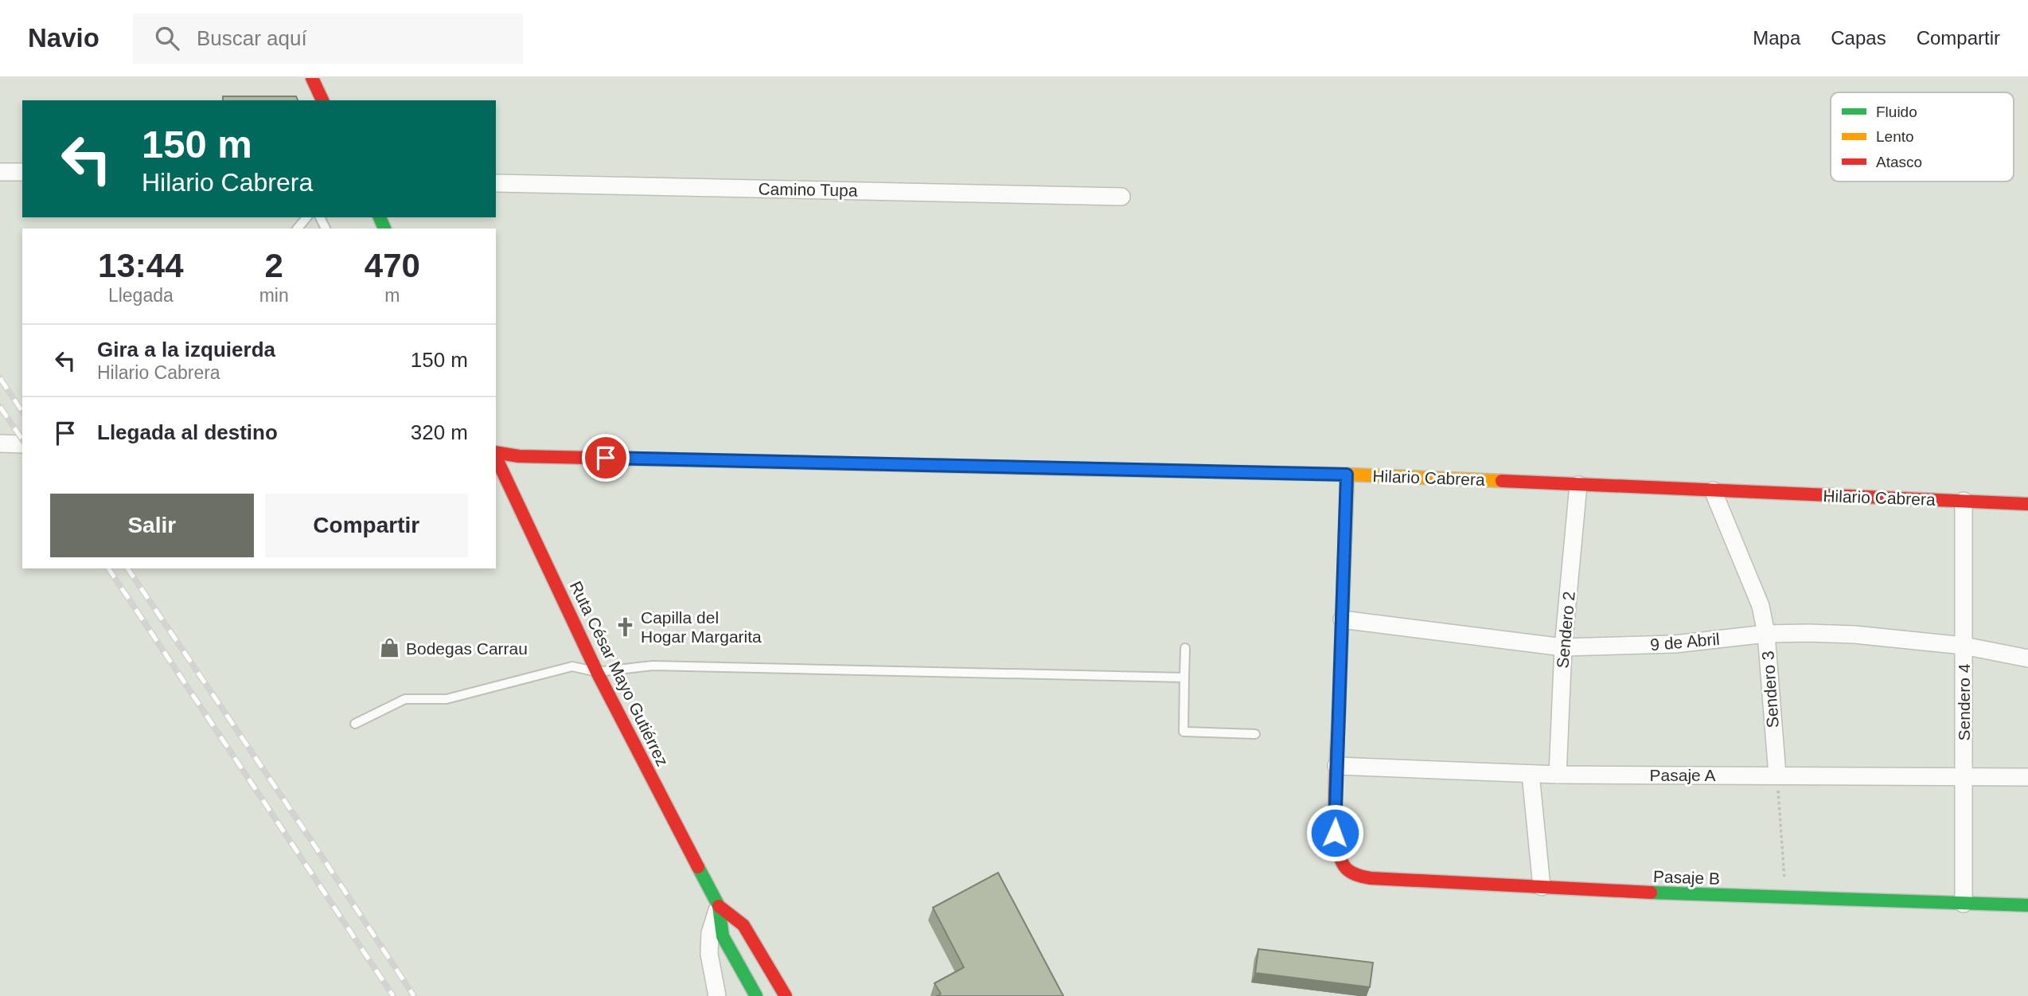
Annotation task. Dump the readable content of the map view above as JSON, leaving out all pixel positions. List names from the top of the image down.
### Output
{
  "streets": {
    "street": [
      "Camino Tupa",
      "Hilario Cabrera",
      "Sendero 2",
      "9 de Abril",
      "Ruta César Mayo Gutiérrez",
      "Sendero 3",
      "Sendero 4",
      "Pasaje A",
      "Pasaje B"
    ]
  },
  "crossings": [
    ["Hilario Cabrera", "Sendero 2"],
    ["Hilario Cabrera", "Sendero 3"],
    ["Hilario Cabrera", "Sendero 4"],
    ["Sendero 2", "9 de Abril"],
    ["Sendero 2", "Pasaje A"],
    ["9 de Abril", "Sendero 3"],
    ["9 de Abril", "Sendero 4"],
    ["Sendero 3", "Pasaje A"],
    ["Sendero 4", "Pasaje A"],
    ["Sendero 4", "Pasaje B"],
    ["Pasaje A", "Pasaje B"]
  ],
  "places": {
    "church": ["Capilla del Hogar Margarita"],
    "shop": ["Bodegas Carrau"]
  },
  "legend": ["Fluido", "Lento", "Atasco"],
  "page": {
    "header": "Navio",
    "search": "Buscar aquí",
    "nav": ["Mapa", "Capas", "Compartir"],
    "turn": ["150 m", "Hilario Cabrera"],
    "eta": [
      "13:44",
      "Llegada",
      "2",
      "min",
      "470",
      "m"
    ],
    "list": [
      {
        "name": "Gira a la izquierda",
        "note": "Hilario Cabrera",
        "value": "150 m"
      },
      {
        "name": "Llegada al destino",
        "value": "320 m"
      }
    ],
    "buttons": ["Salir", "Compartir"]
  }
}
